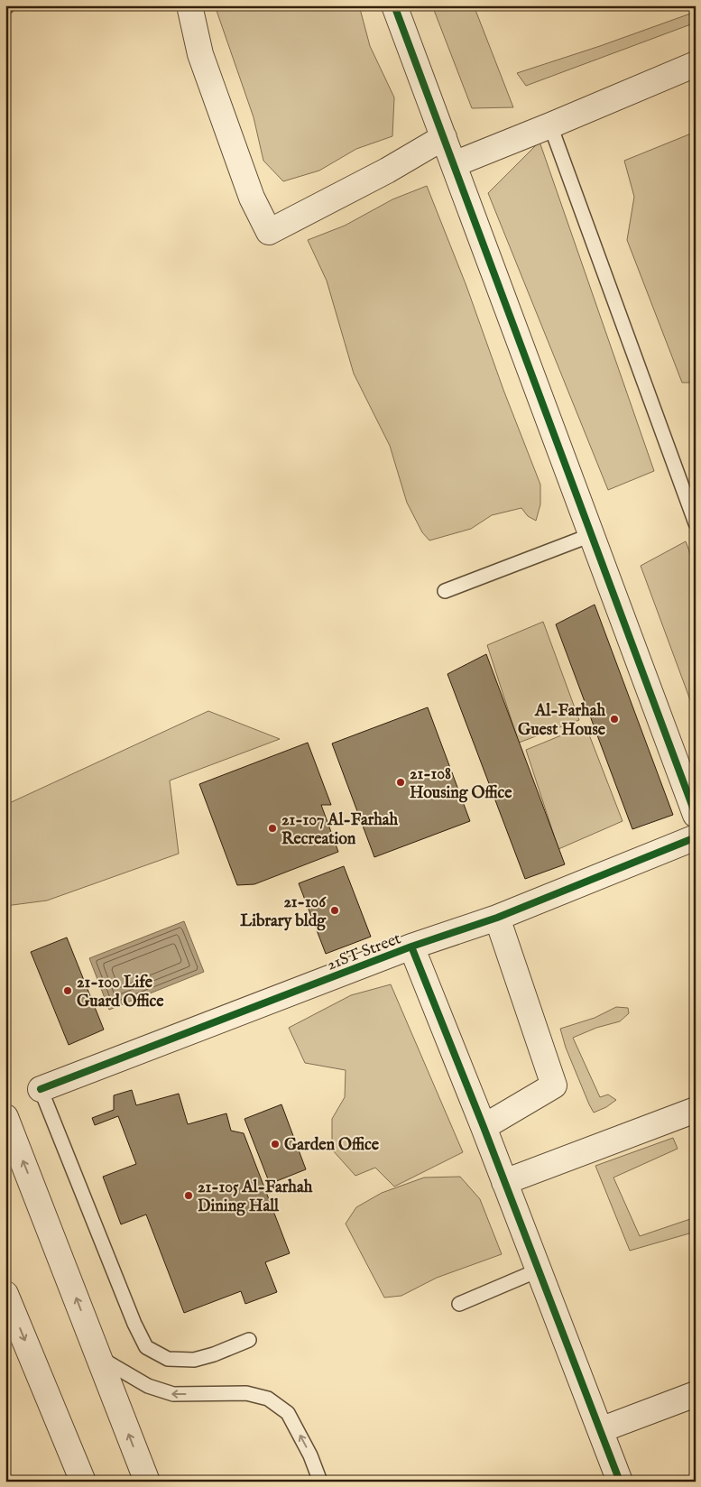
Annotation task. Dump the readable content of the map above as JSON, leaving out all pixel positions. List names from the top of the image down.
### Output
{
  "streets": {
    "street": ["21ST Street"]
  },
  "places": [
    "Al-Farhah Guest House",
    "21-108 Housing Office",
    "21-107 Al-Farhah Recreation",
    "21-106 Library bldg",
    "21-100 Life Guard Office",
    "Garden Office",
    "21-105 Al-Farhah Dining Hall"
  ]
}
